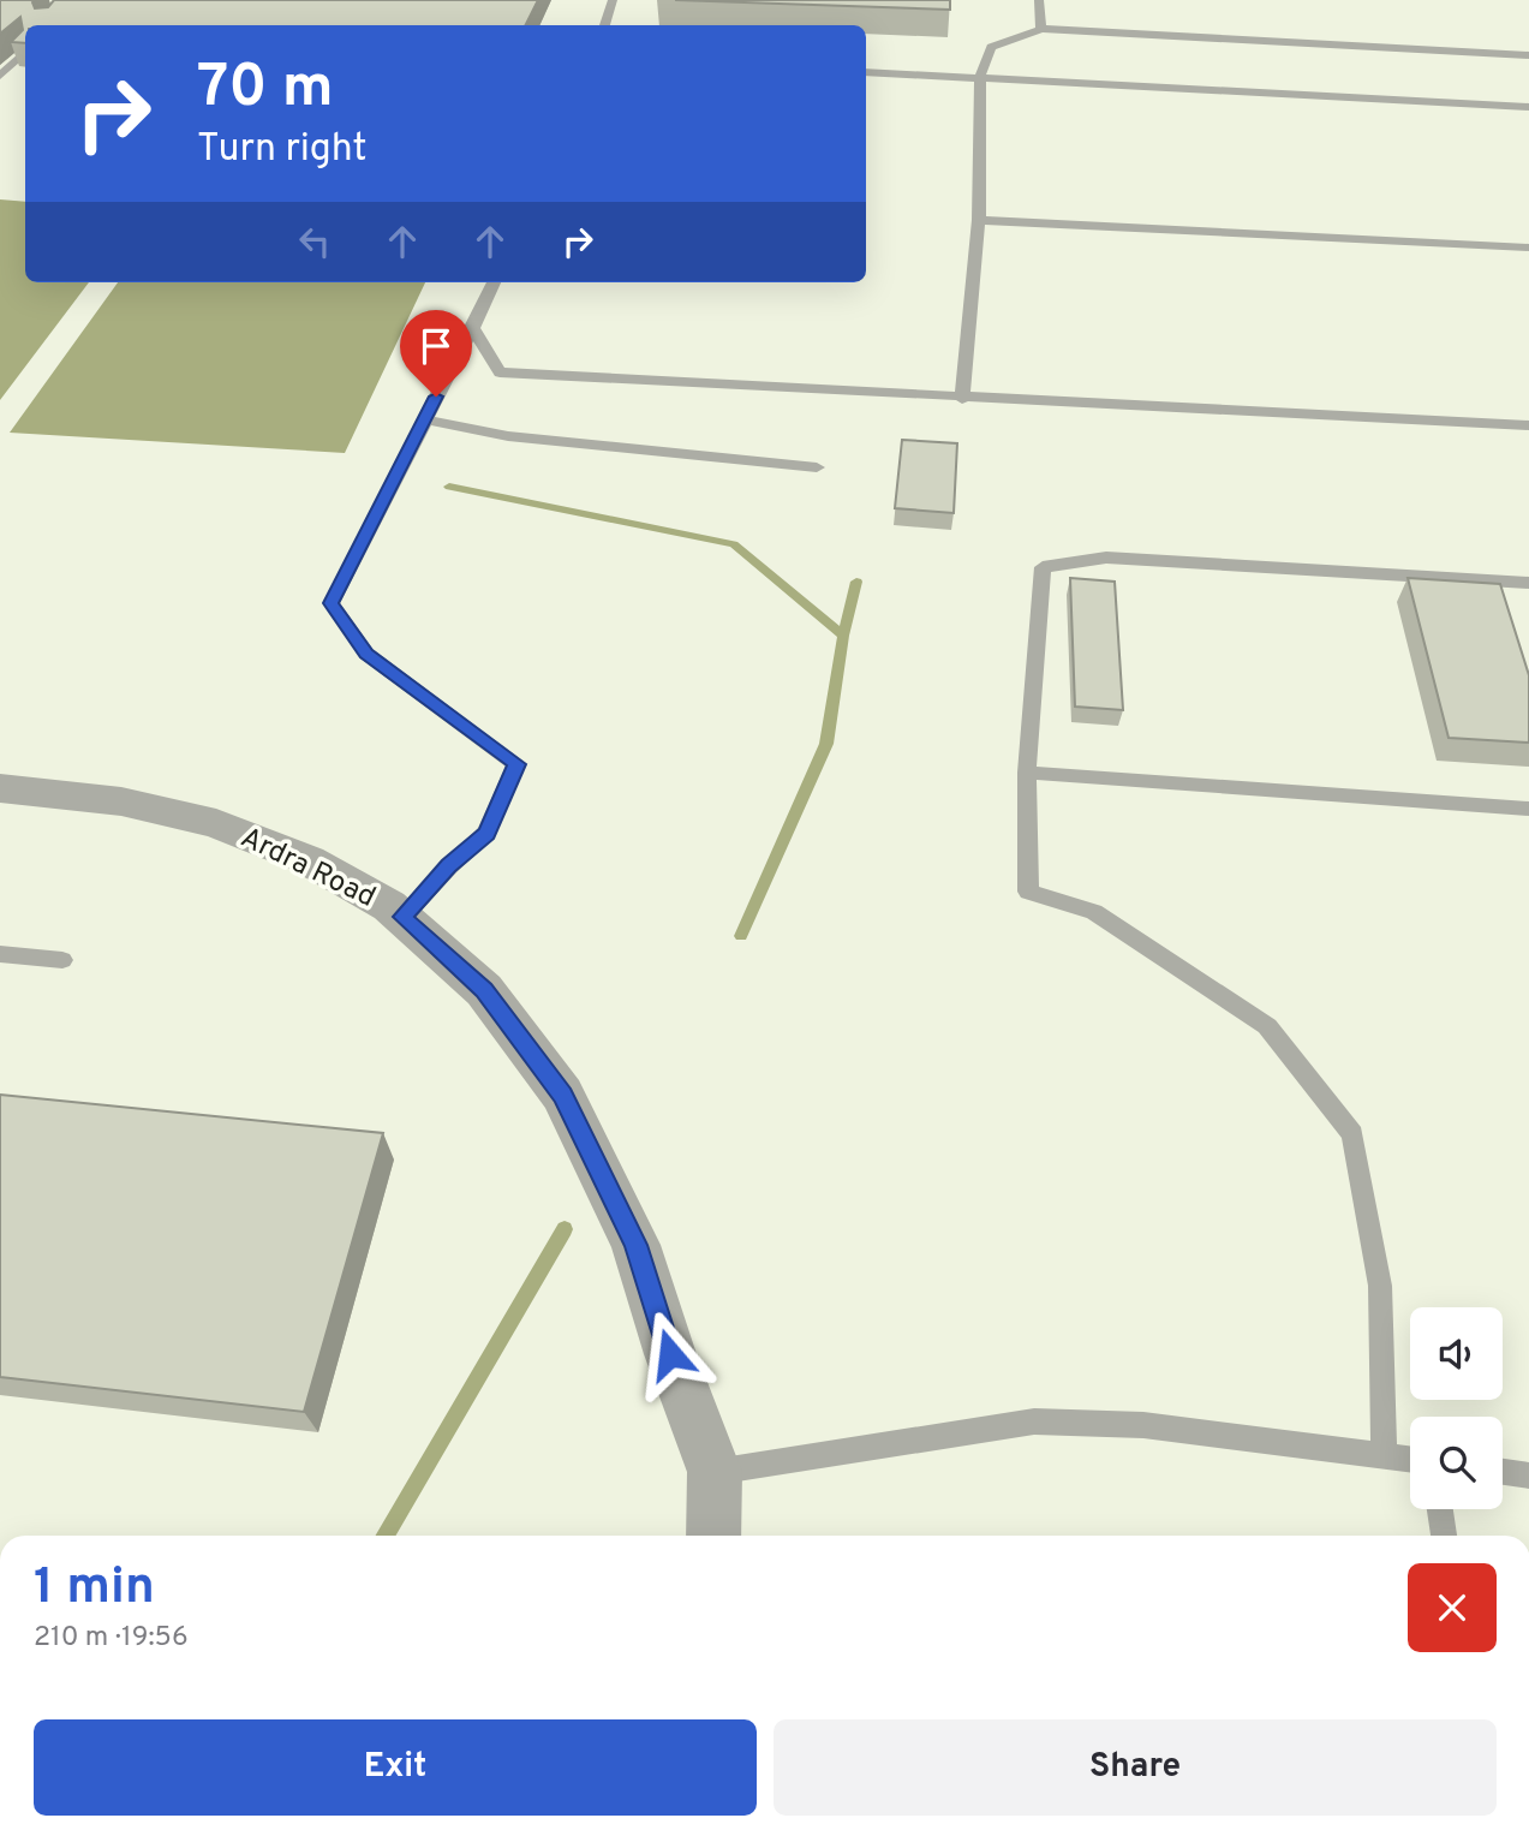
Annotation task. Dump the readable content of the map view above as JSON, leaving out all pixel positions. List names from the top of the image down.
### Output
{
  "streets": {
    "street": ["Ardra Road"]
  },
  "page": {
    "turn": ["70 m", "Turn right"],
    "heading": ["1 min", "210 m · 19:56"],
    "buttons": ["Exit", "Share"]
  }
}
